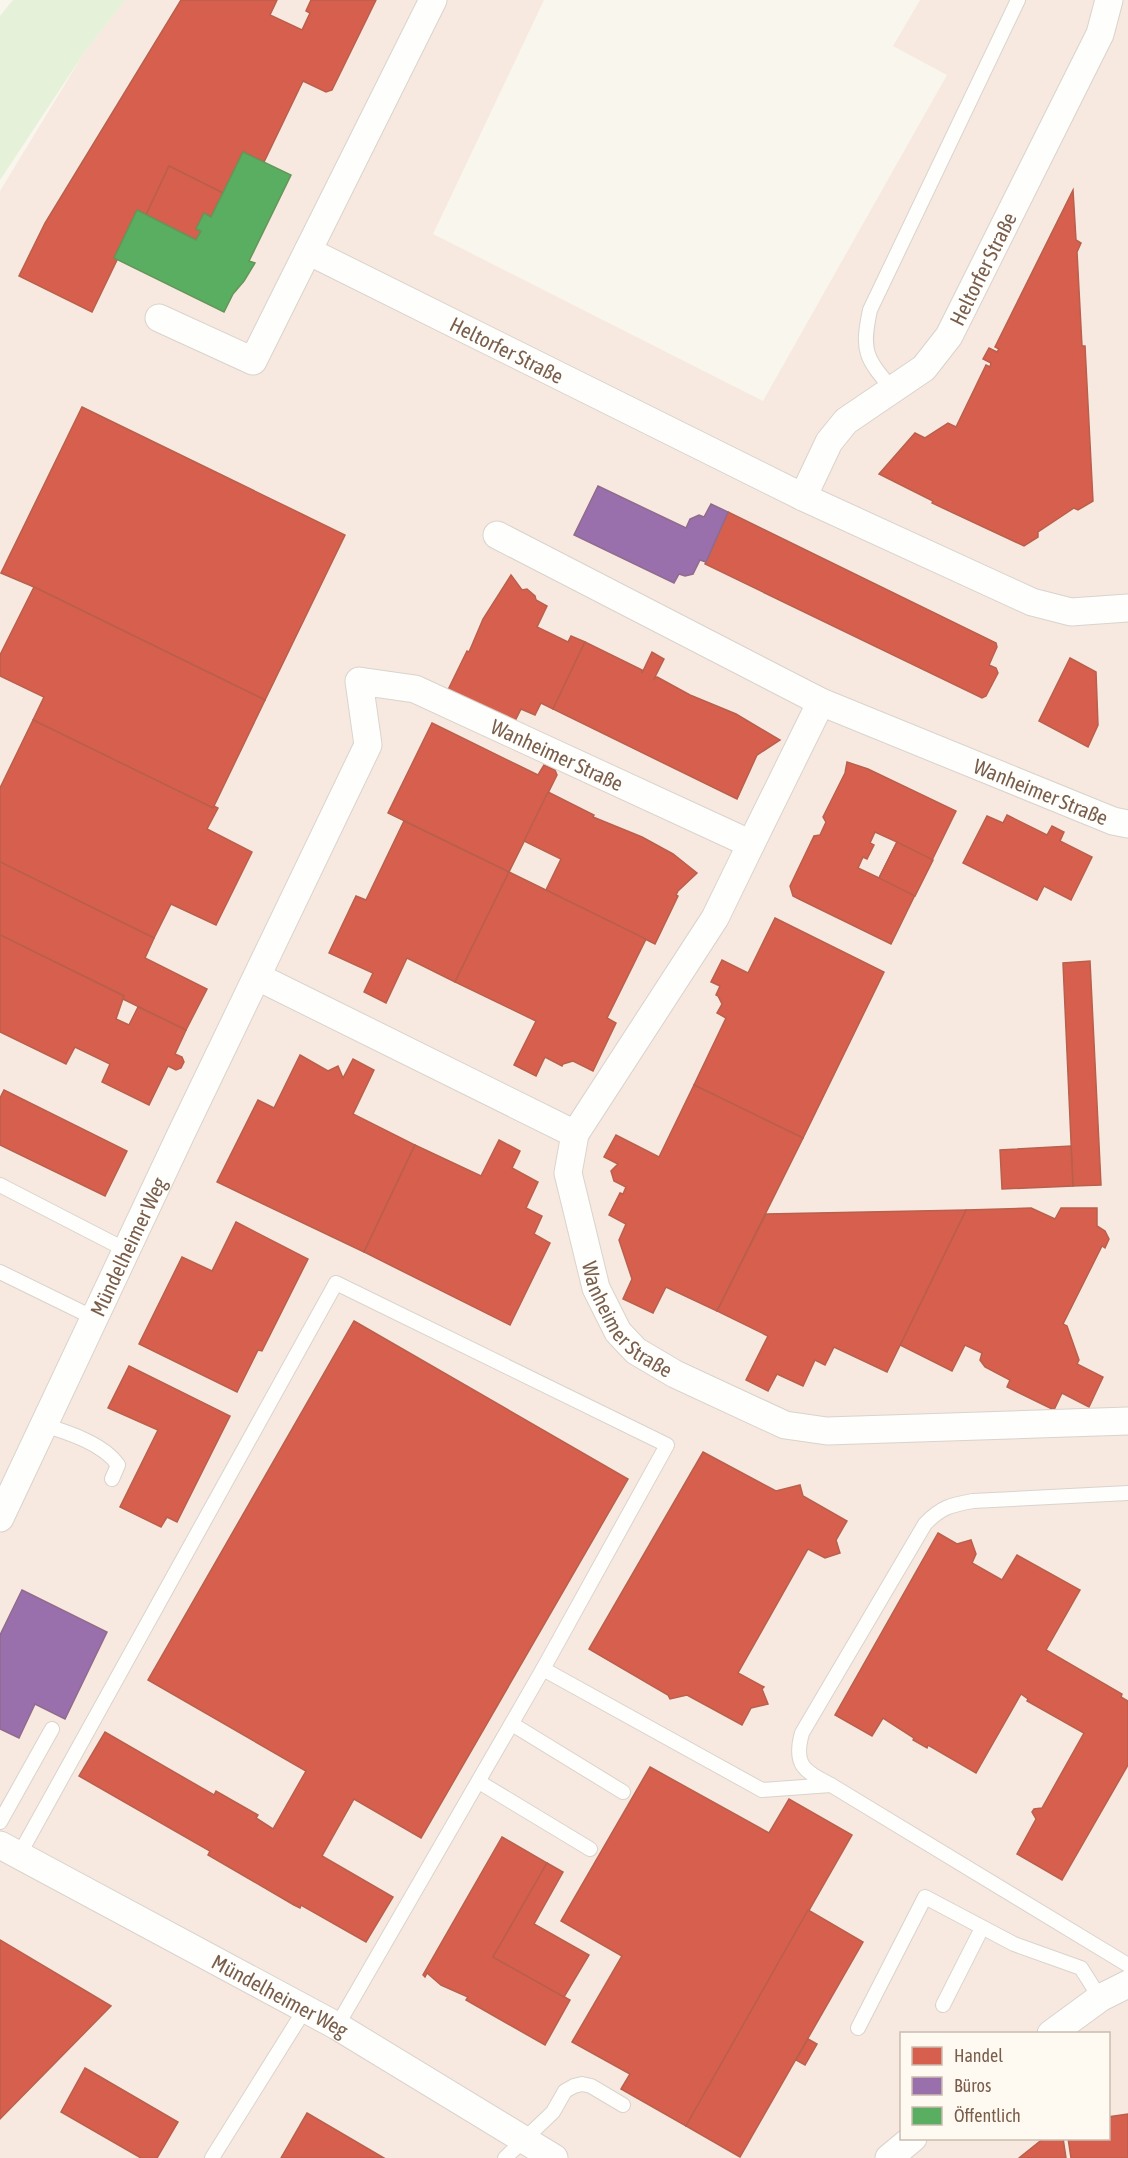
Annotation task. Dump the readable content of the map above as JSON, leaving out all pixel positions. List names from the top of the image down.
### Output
{
  "streets": {
    "street": ["Heltorfer Straße", "Wanheimer Straße", "Mündelheimer Weg"]
  },
  "crossings": [
    ["Wanheimer Straße", "Mündelheimer Weg"]
  ],
  "legend": ["Handel", "Büros", "Öffentlich"]
}
